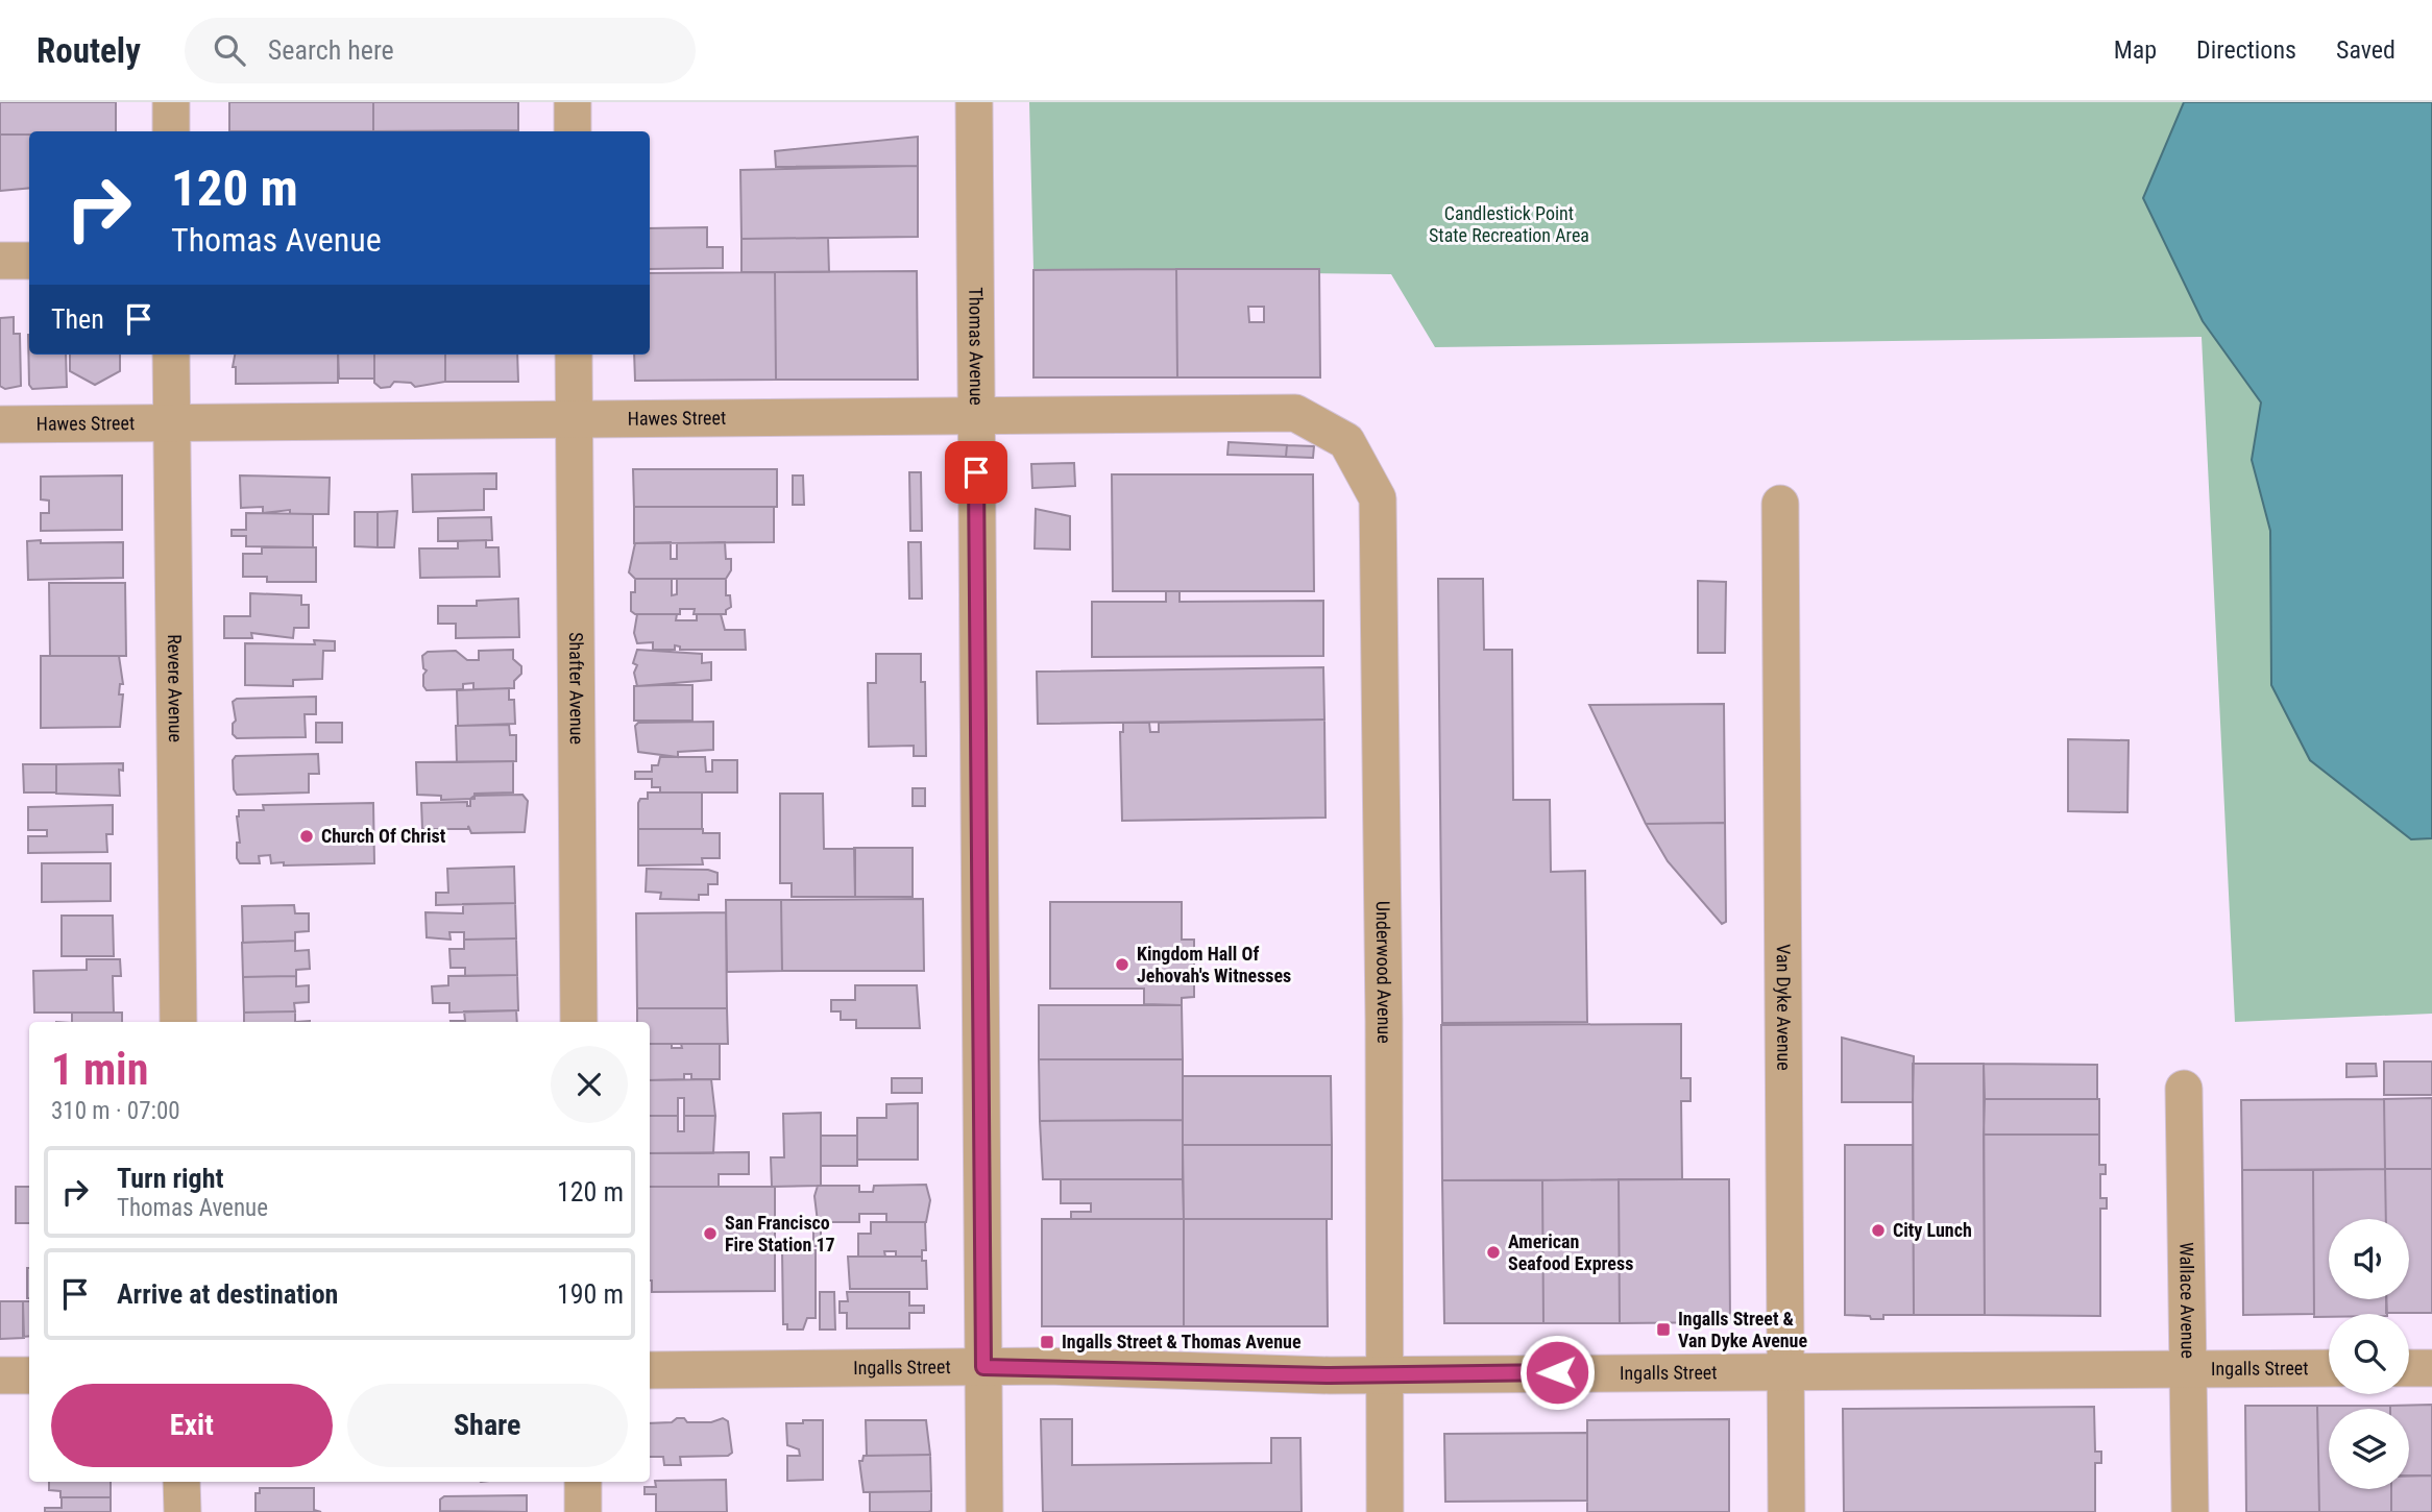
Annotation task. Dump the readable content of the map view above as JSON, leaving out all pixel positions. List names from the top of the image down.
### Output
{
  "streets": {
    "street": [
      "Thomas Avenue",
      "Hawes Street",
      "Revere Avenue",
      "Shafter Avenue",
      "Underwood Avenue",
      "Van Dyke Avenue",
      "Wallace Avenue",
      "Ingalls Street"
    ]
  },
  "crossings": [
    ["Thomas Avenue", "Hawes Street"],
    ["Thomas Avenue", "Ingalls Street"],
    ["Hawes Street", "Revere Avenue"],
    ["Hawes Street", "Shafter Avenue"],
    ["Hawes Street", "Underwood Avenue"],
    ["Underwood Avenue", "Ingalls Street"],
    ["Van Dyke Avenue", "Ingalls Street"],
    ["Wallace Avenue", "Ingalls Street"]
  ],
  "parks": ["Candlestick Point State Recreation Area"],
  "places": {
    "other": [
      "Church Of Christ",
      "Kingdom Hall Of Jehovah's Witnesses",
      "City Lunch",
      "San Francisco Fire Station 17",
      "American Seafood Express"
    ],
    "transit": ["Ingalls Street & Van Dyke Avenue", "Ingalls Street & Thomas Avenue"]
  },
  "page": {
    "header": "Routely",
    "search": "Search here",
    "nav": ["Map", "Directions", "Saved"],
    "turn": ["120 m", "Thomas Avenue"],
    "then": "Then",
    "heading": ["1 min", "310 m · 07:00"],
    "list": [
      {
        "name": "Turn right",
        "note": "Thomas Avenue",
        "value": "120 m"
      },
      {
        "name": "Arrive at destination",
        "value": "190 m"
      }
    ],
    "buttons": ["Exit", "Share"]
  }
}
